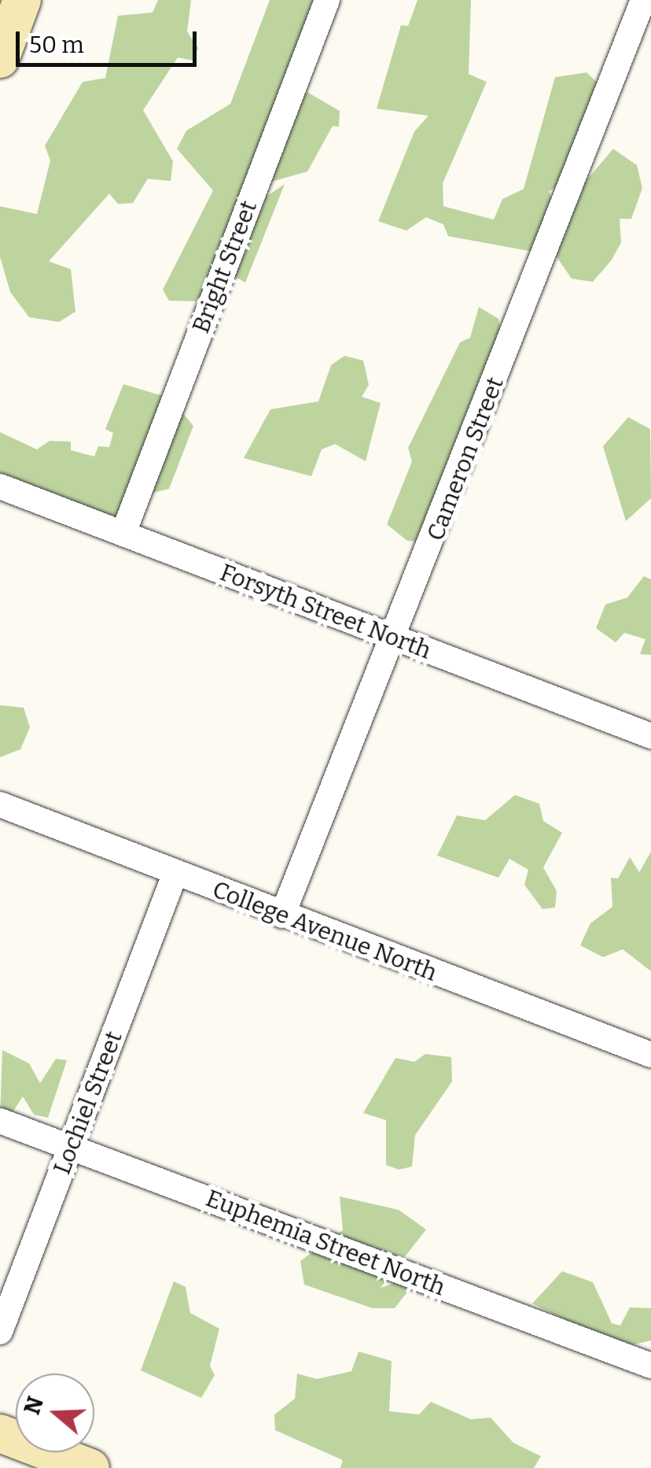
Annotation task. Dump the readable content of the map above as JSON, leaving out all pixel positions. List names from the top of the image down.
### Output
{
  "streets": {
    "street": [
      "Bright Street",
      "Cameron Street",
      "Forsyth Street North",
      "College Avenue North",
      "Lochiel Street",
      "Euphemia Street North"
    ]
  },
  "crossings": [
    ["Bright Street", "Forsyth Street North"],
    ["Cameron Street", "Forsyth Street North"],
    ["Cameron Street", "College Avenue North"],
    ["College Avenue North", "Lochiel Street"],
    ["Lochiel Street", "Euphemia Street North"]
  ],
  "scale_bar": "50 m",
  "north": "left"
}
